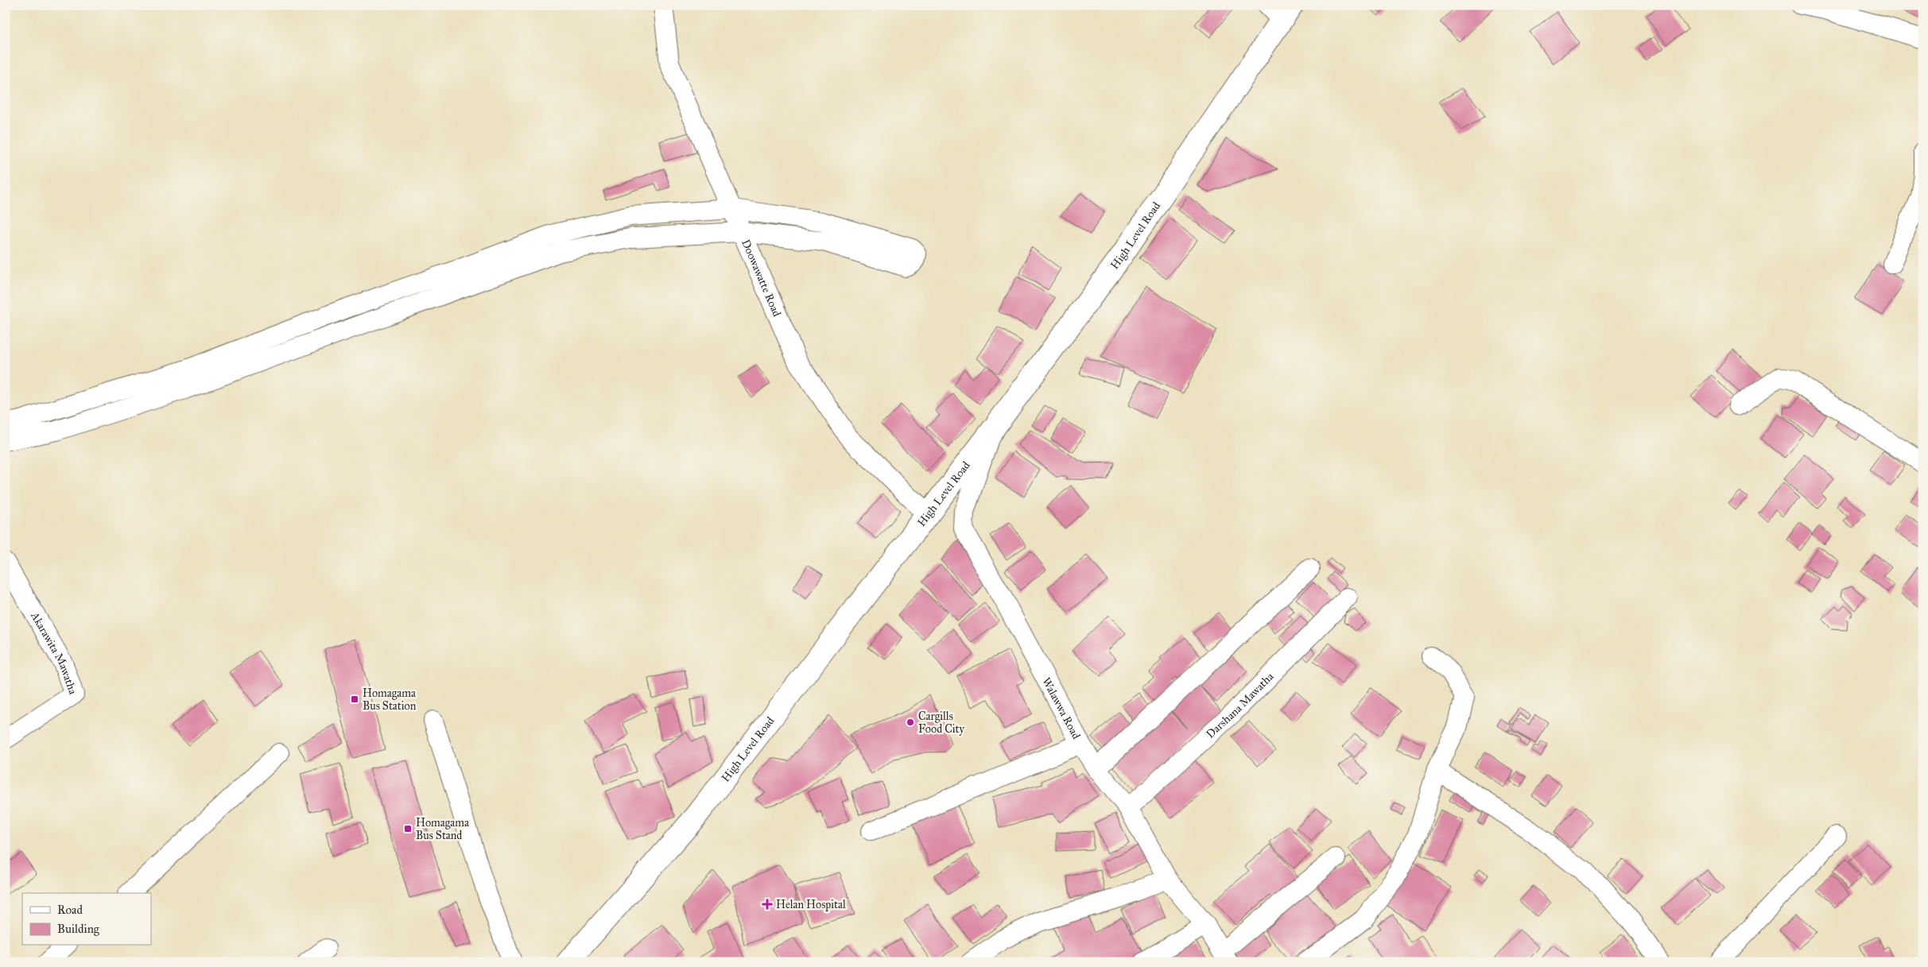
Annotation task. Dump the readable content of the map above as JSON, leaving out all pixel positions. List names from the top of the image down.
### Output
{
  "streets": {
    "highway": ["High Level Road"],
    "street": [
      "Doowawatte Road",
      "Akarawita Mawatha",
      "Darshana Mawatha",
      "Walawwa Road"
    ]
  },
  "crossings": [
    ["High Level Road", "Doowawatte Road"],
    ["High Level Road", "Walawwa Road"],
    ["Darshana Mawatha", "Walawwa Road"]
  ],
  "places": {
    "transit": ["Homagama Bus Station", "Homagama Bus Stand"],
    "other": ["Cargills Food City"],
    "health": ["Helan Hospital"]
  },
  "legend": ["Road", "Building"]
}
